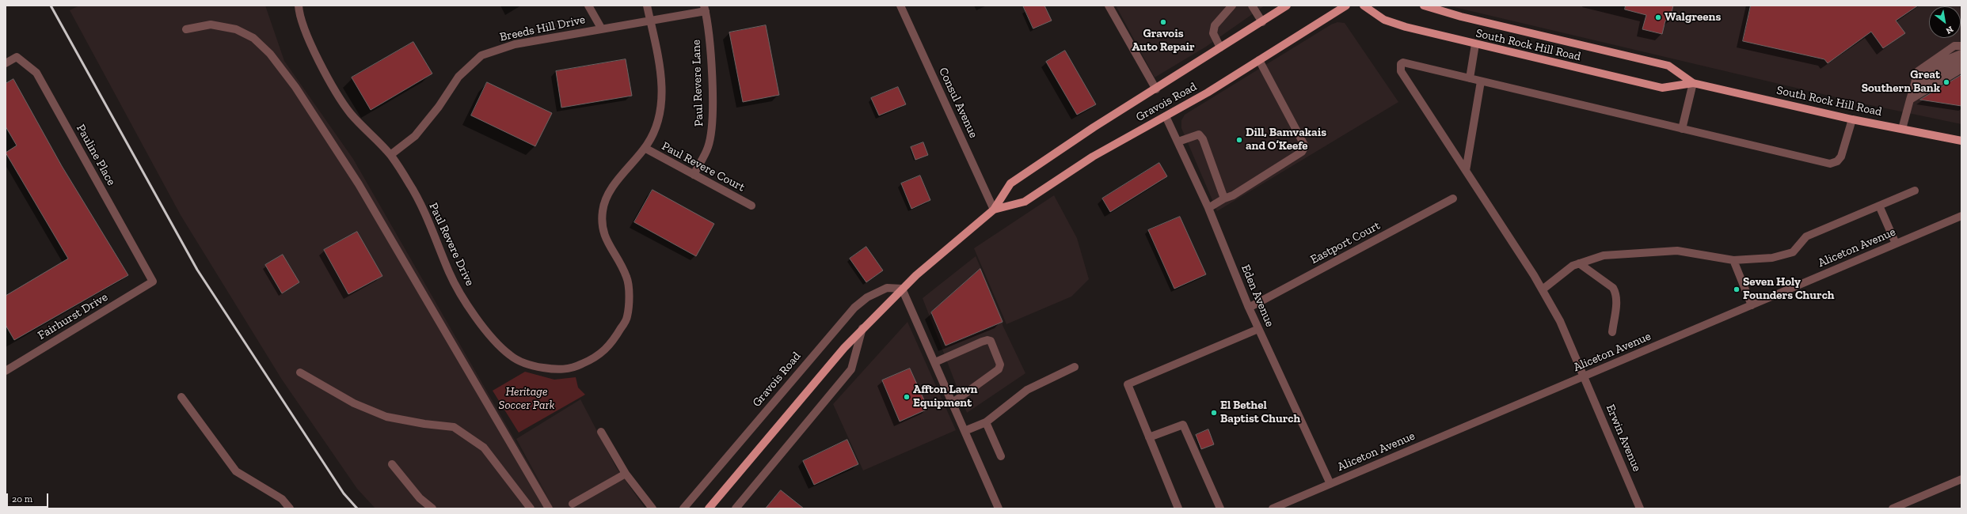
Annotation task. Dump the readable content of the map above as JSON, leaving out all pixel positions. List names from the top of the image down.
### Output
{
  "streets": {
    "main road": ["South Rock Hill Road", "Gravois Road"],
    "street": [
      "Breeds Hill Drive",
      "Paul Revere Lane",
      "Consul Avenue",
      "Pauline Place",
      "Paul Revere Court",
      "Eastport Court",
      "Paul Revere Drive",
      "Aliceton Avenue",
      "Eden Avenue",
      "Fairhurst Drive",
      "Erwin Avenue"
    ]
  },
  "crossings": [
    ["Breeds Hill Drive", "Paul Revere Lane"],
    ["Breeds Hill Drive", "Paul Revere Drive"],
    ["Paul Revere Lane", "Paul Revere Court"],
    ["Gravois Road", "Consul Avenue"],
    ["Gravois Road", "Eden Avenue"],
    ["Pauline Place", "Fairhurst Drive"],
    ["Paul Revere Court", "Paul Revere Drive"],
    ["Eastport Court", "Eden Avenue"],
    ["Aliceton Avenue", "Eden Avenue"],
    ["Aliceton Avenue", "Erwin Avenue"]
  ],
  "parks": ["Heritage Soccer Park"],
  "places": [
    "Walgreens",
    "Gravois Auto Repair",
    "Great Southern Bank",
    "Dill, Bamvakais and O’Keefe",
    "Seven Holy Founders Church",
    "Affton Lawn Equipment",
    "El Bethel Baptist Church"
  ],
  "scale_bar": "20 m",
  "north": "bottom right"
}
